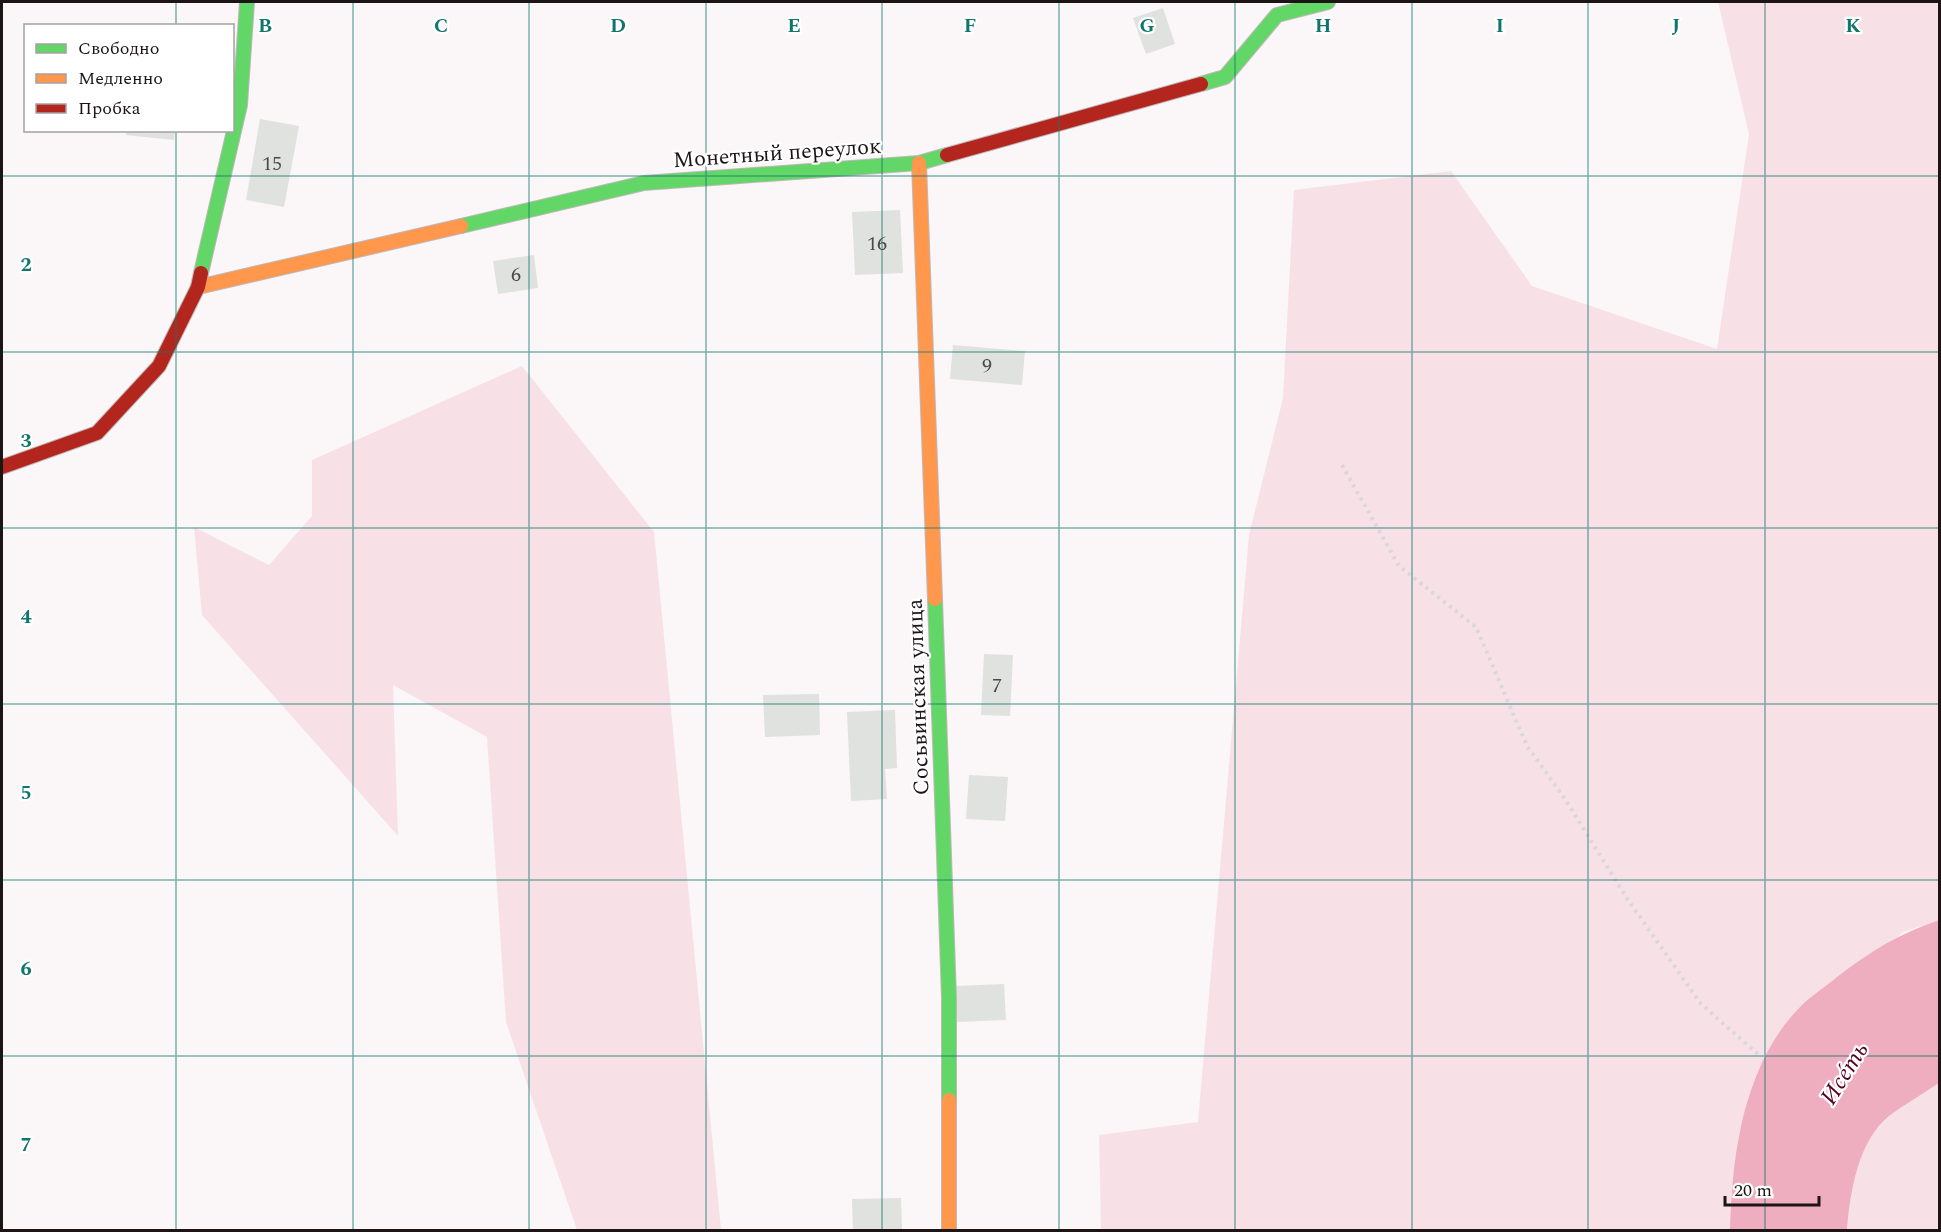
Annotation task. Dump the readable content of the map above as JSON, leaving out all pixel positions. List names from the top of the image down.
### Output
{
  "streets": {
    "street": ["Монетный переулок", "Сосьвинская улица"]
  },
  "crossings": [
    ["Монетный переулок", "Сосьвинская улица"]
  ],
  "water": ["Исе́ть"],
  "house_numbers": [
    "15",
    "16",
    "6",
    "9",
    "7"
  ],
  "legend": ["Свободно", "Медленно", "Пробка"],
  "scale_bar": "20 m",
  "grid": {
    "columns": [
      "B",
      "C",
      "D",
      "E",
      "F",
      "G",
      "H",
      "I",
      "J",
      "K"
    ],
    "rows": [
      "2",
      "3",
      "4",
      "5",
      "6",
      "7"
    ]
  }
}
